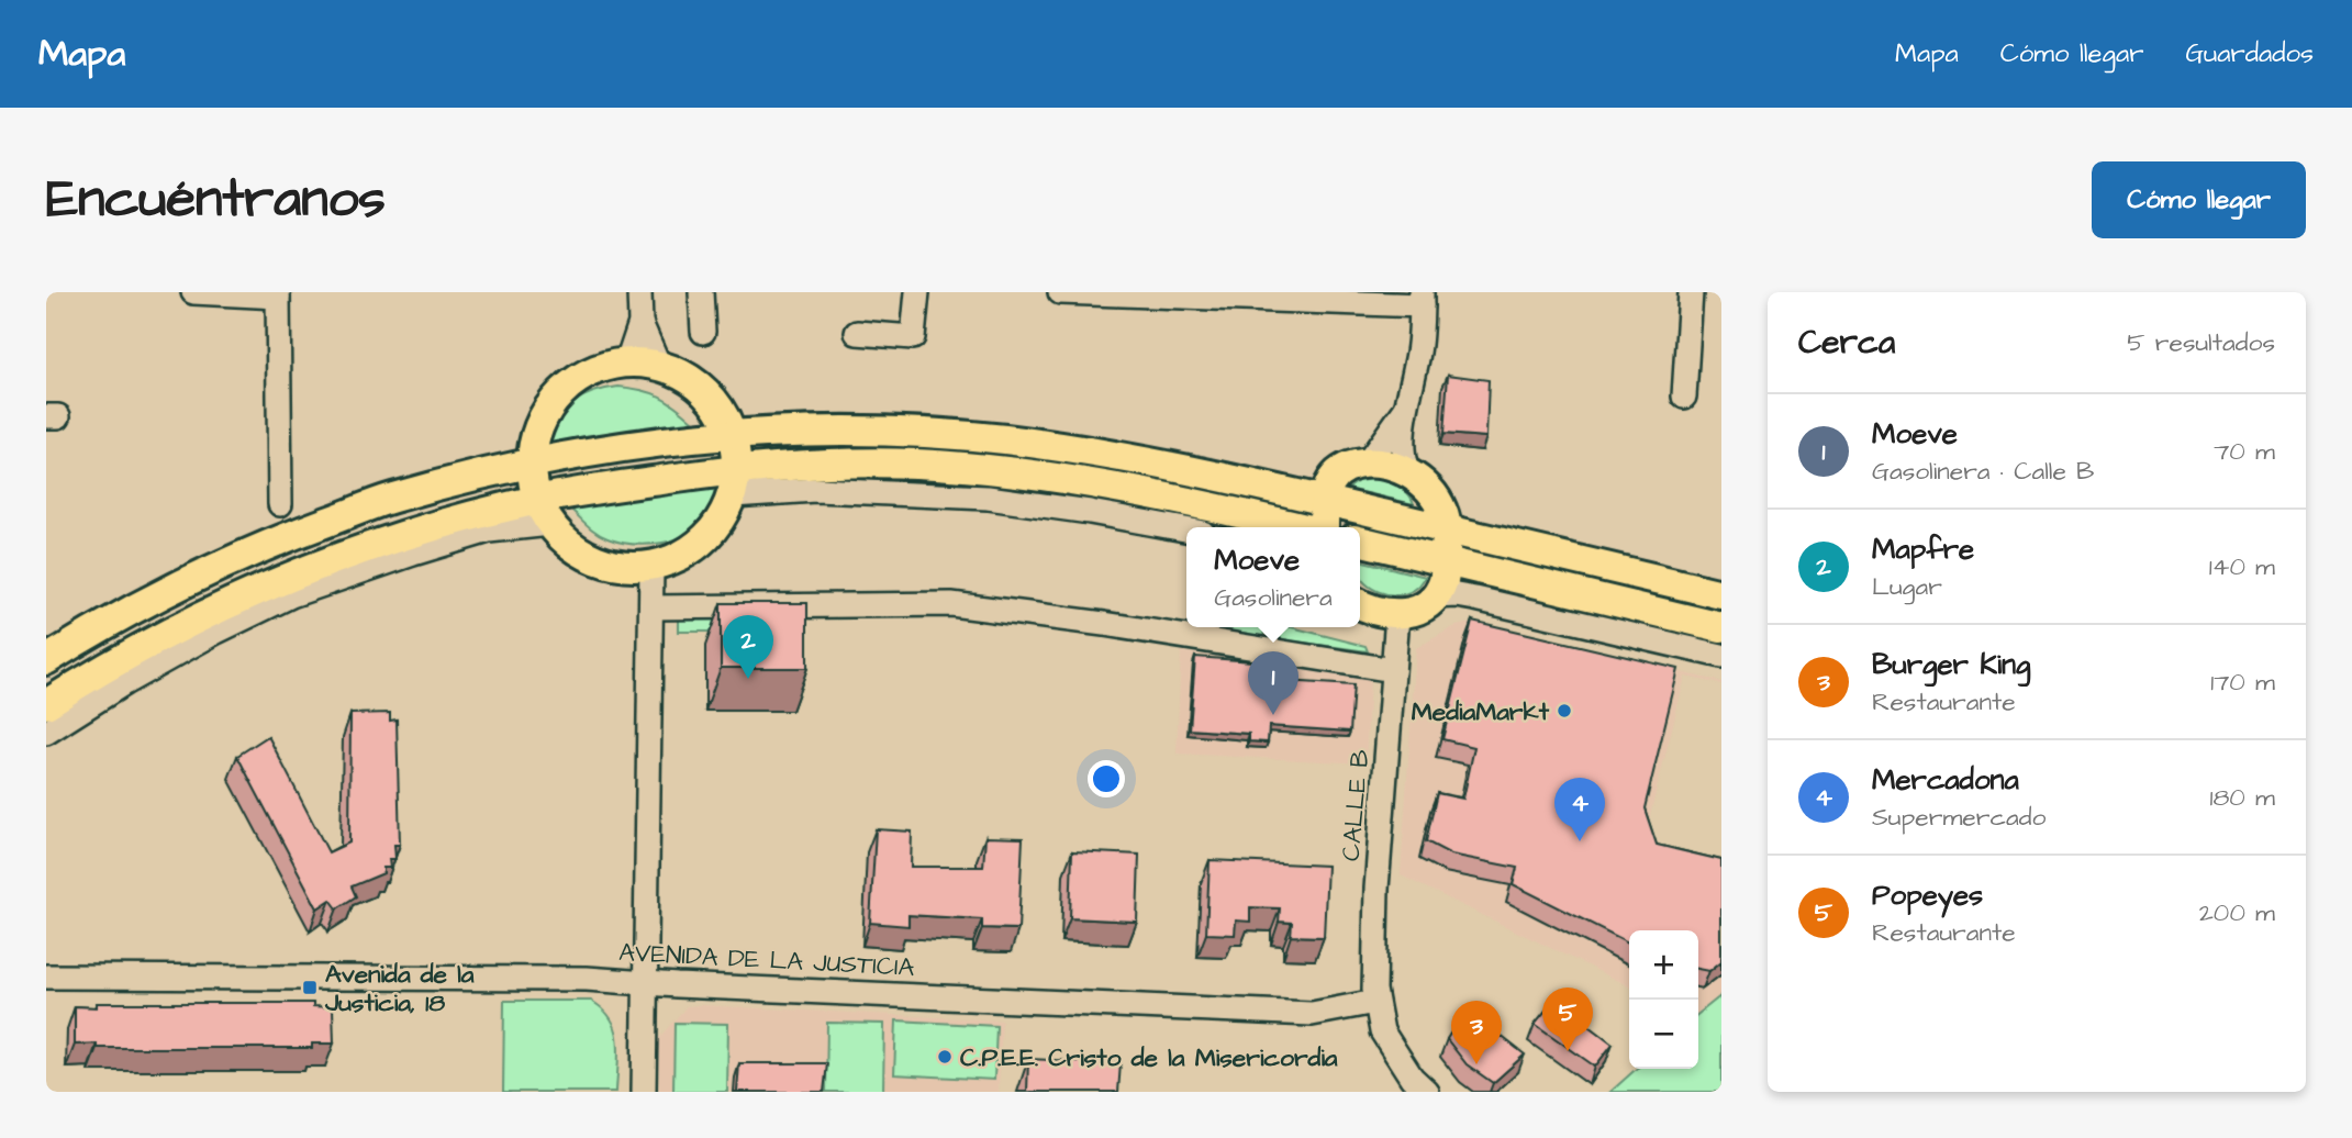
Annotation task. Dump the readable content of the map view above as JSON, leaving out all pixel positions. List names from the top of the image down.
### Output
{
  "streets": {
    "street": ["CALLE B", "AVENIDA DE LA JUSTICIA"]
  },
  "crossings": [
    ["CALLE B", "AVENIDA DE LA JUSTICIA"]
  ],
  "places": {
    "other": ["MediaMarkt", "C.P.E.E. Cristo de la Misericordia"],
    "transit": ["Avenida de la Justicia, 18"]
  },
  "page": {
    "header": "Mapa",
    "nav": ["Mapa", "Cómo llegar", "Guardados"],
    "buttons": "Cómo llegar",
    "title": "Encuéntranos",
    "heading": ["Cerca", "5 resultados"],
    "list": [
      {
        "mark": "1",
        "name": "Moeve",
        "note": "Gasolinera · Calle B",
        "value": "70 m"
      },
      {
        "mark": "2",
        "name": "Mapfre",
        "note": "Lugar",
        "value": "140 m"
      },
      {
        "mark": "3",
        "name": "Burger King",
        "note": "Restaurante",
        "value": "170 m"
      },
      {
        "mark": "4",
        "name": "Mercadona",
        "note": "Supermercado",
        "value": "180 m"
      },
      {
        "mark": "5",
        "name": "Popeyes",
        "note": "Restaurante",
        "value": "200 m"
      }
    ],
    "popup": ["Moeve", "Gasolinera"],
    "pins": [
      "2",
      "1",
      "4",
      "5",
      "3"
    ],
    "map_buttons": ["+", "−"]
  }
}
